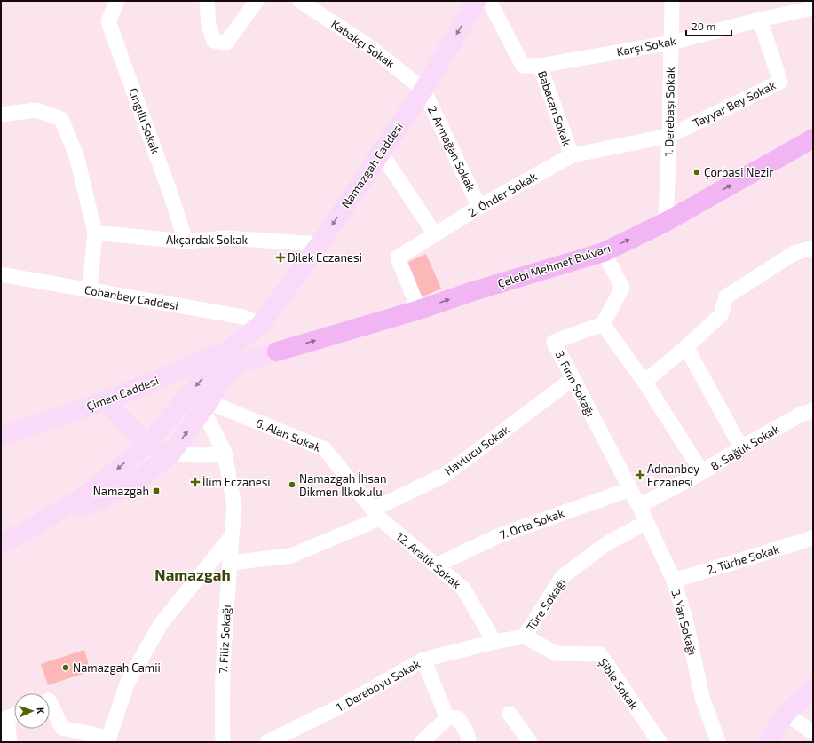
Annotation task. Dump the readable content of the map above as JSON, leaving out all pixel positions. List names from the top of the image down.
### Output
{
  "streets": {
    "main road": ["Namazgah Caddesi", "Çelebi Mehmet Bulvarı", "Çimen Caddesi"],
    "street": [
      "Kabakçı Sokak",
      "Karşı Sokak",
      "Tayyar Bey Sokak",
      "Babacan Sokak",
      "1. Derebaşı Sokak",
      "Cıngıllı Sokak",
      "2. Armağan Sokak",
      "2. Önder Sokak",
      "Akçardak Sokak",
      "Cobanbey Caddesi",
      "3. Fırın Sokağı",
      "6. Alan Sokak",
      "8. Sağlık Sokak",
      "Havlucu Sokak",
      "7. Orta Sokak",
      "2. Türbe Sokak",
      "12. Aralık Sokak",
      "Türe Sokağı",
      "3. Yan Sokağı",
      "7. Filiz Sokağı",
      "Şible Sokak",
      "1. Dereboyu Sokak"
    ]
  },
  "crossings": [
    ["Kabakçı Sokak", "2. Armağan Sokak"],
    ["Kabakçı Sokak", "Namazgah Caddesi"],
    ["Karşı Sokak", "Tayyar Bey Sokak"],
    ["Karşı Sokak", "Babacan Sokak"],
    ["Karşı Sokak", "1. Derebaşı Sokak"],
    ["Tayyar Bey Sokak", "1. Derebaşı Sokak"],
    ["Tayyar Bey Sokak", "2. Önder Sokak"],
    ["Babacan Sokak", "2. Önder Sokak"],
    ["1. Derebaşı Sokak", "2. Önder Sokak"],
    ["1. Derebaşı Sokak", "Çelebi Mehmet Bulvarı"],
    ["Cıngıllı Sokak", "Akçardak Sokak"],
    ["2. Armağan Sokak", "Namazgah Caddesi"],
    ["2. Armağan Sokak", "2. Önder Sokak"],
    ["Namazgah Caddesi", "Akçardak Sokak"],
    ["Namazgah Caddesi", "Çelebi Mehmet Bulvarı"],
    ["Namazgah Caddesi", "Cobanbey Caddesi"],
    ["Namazgah Caddesi", "Çimen Caddesi"],
    ["2. Önder Sokak", "Çelebi Mehmet Bulvarı"],
    ["Çelebi Mehmet Bulvarı", "Çimen Caddesi"],
    ["3. Fırın Sokağı", "8. Sağlık Sokak"],
    ["3. Fırın Sokağı", "Havlucu Sokak"],
    ["3. Fırın Sokağı", "7. Orta Sokak"],
    ["3. Fırın Sokağı", "3. Yan Sokağı"],
    ["6. Alan Sokak", "Havlucu Sokak"],
    ["6. Alan Sokak", "12. Aralık Sokak"],
    ["6. Alan Sokak", "7. Filiz Sokağı"],
    ["8. Sağlık Sokak", "3. Yan Sokağı"],
    ["Havlucu Sokak", "12. Aralık Sokak"],
    ["Havlucu Sokak", "7. Filiz Sokağı"],
    ["7. Orta Sokak", "12. Aralık Sokak"],
    ["2. Türbe Sokak", "3. Yan Sokağı"],
    ["12. Aralık Sokak", "Türe Sokağı"],
    ["12. Aralık Sokak", "1. Dereboyu Sokak"],
    ["Türe Sokağı", "3. Yan Sokağı"],
    ["Türe Sokağı", "Şible Sokak"],
    ["Türe Sokağı", "1. Dereboyu Sokak"]
  ],
  "one_way": ["Namazgah Caddesi", "Çelebi Mehmet Bulvarı"],
  "districts": ["Namazgah"],
  "places": {
    "other": ["Çorbasi Nezir", "Namazgah İhsan Dikmen İlkokulu", "Namazgah Camii"],
    "health": ["Dilek Eczanesi", "Adnanbey Eczanesi", "İlim Eczanesi"],
    "transit": ["Namazgah"]
  },
  "scale_bar": "20 m",
  "north": "right"
}
